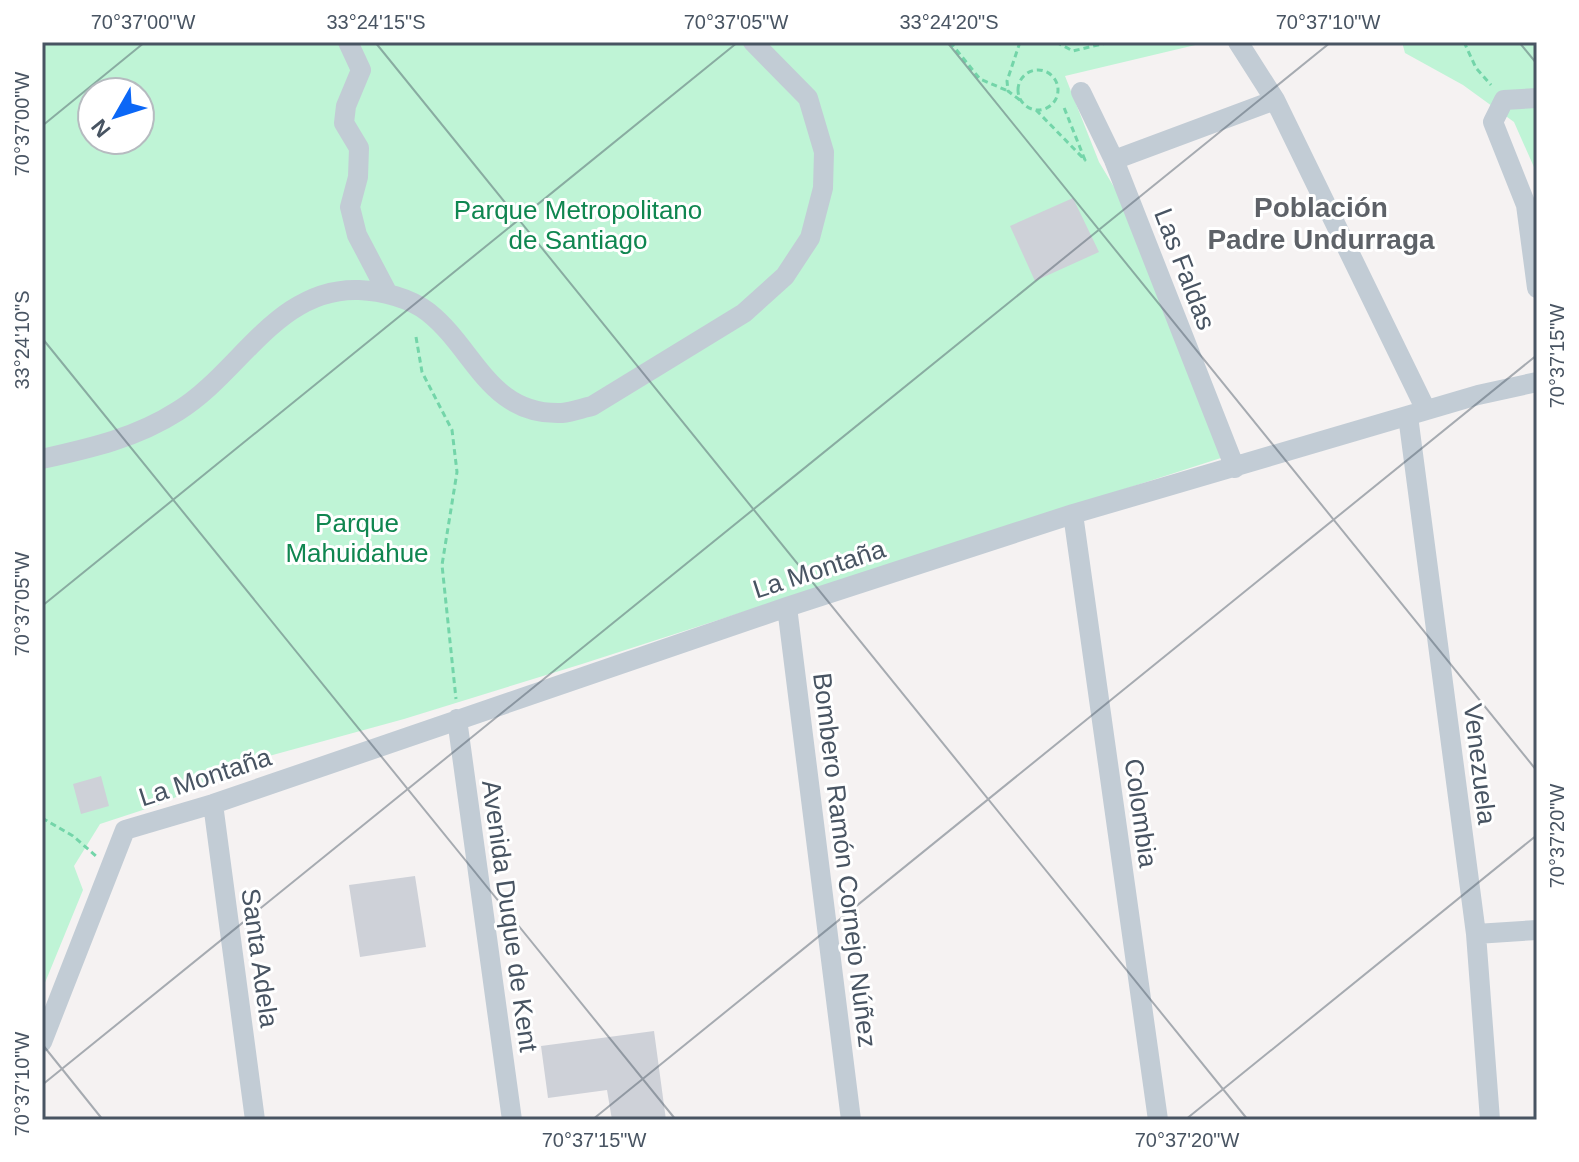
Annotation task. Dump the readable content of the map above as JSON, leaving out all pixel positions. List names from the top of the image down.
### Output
{
  "streets": {
    "street": [
      "Las Faldas",
      "La Montaña",
      "Venezuela",
      "Colombia",
      "Bombero Ramón Cornejo Núñez",
      "Avenida Duque de Kent",
      "Santa Adela"
    ]
  },
  "crossings": [
    ["Las Faldas", "La Montaña"],
    ["La Montaña", "Venezuela"],
    ["La Montaña", "Colombia"],
    ["La Montaña", "Bombero Ramón Cornejo Núñez"],
    ["La Montaña", "Avenida Duque de Kent"],
    ["La Montaña", "Santa Adela"]
  ],
  "districts": ["Población Padre Undurraga"],
  "parks": ["Parque Metropolitano de Santiago", "Parque Mahuidahue"],
  "north": "bottom left",
  "coordinates": [
    "70°37'00\"W",
    "33°24'15\"S",
    "70°37'05\"W",
    "33°24'20\"S",
    "70°37'10\"W",
    "33°24'10\"S",
    "70°37'15\"W",
    "70°37'20\"W"
  ]
}
